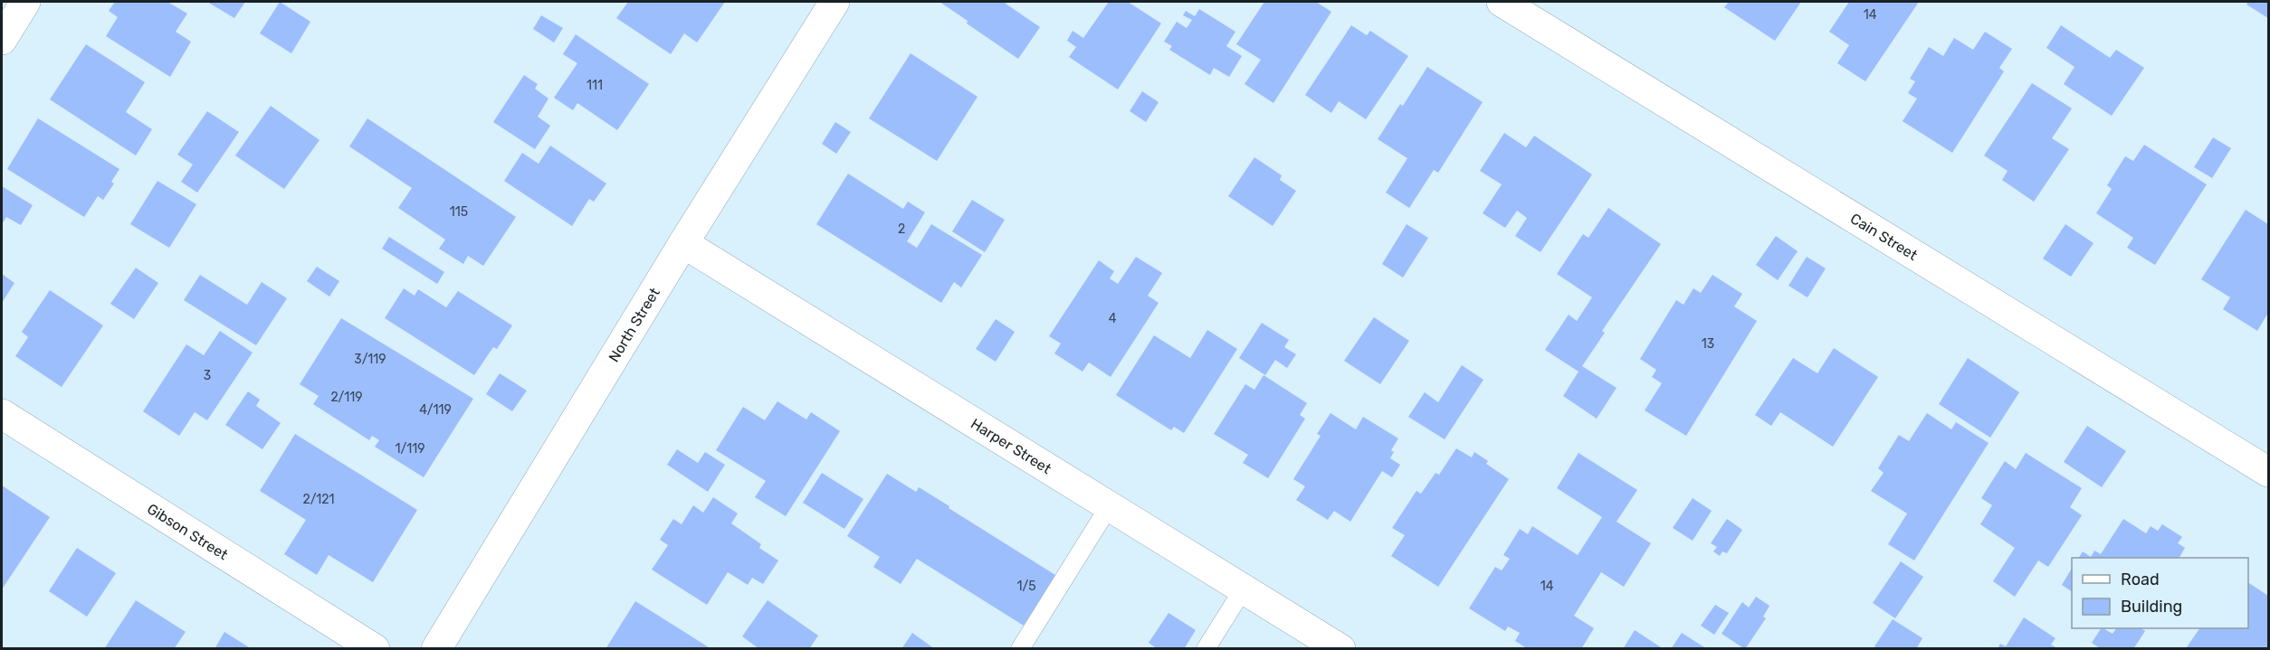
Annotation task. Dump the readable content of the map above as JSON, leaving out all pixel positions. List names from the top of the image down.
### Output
{
  "streets": {
    "street": [
      "Cain Street",
      "North Street",
      "Harper Street",
      "Gibson Street"
    ]
  },
  "crossings": [
    ["North Street", "Harper Street"]
  ],
  "house_numbers": [
    "14",
    "111",
    "115",
    "2",
    "4",
    "13",
    "3/119",
    "3",
    "2/119",
    "4/119",
    "1/119",
    "2/121",
    "1/5",
    "14"
  ],
  "legend": ["Road", "Building"]
}
